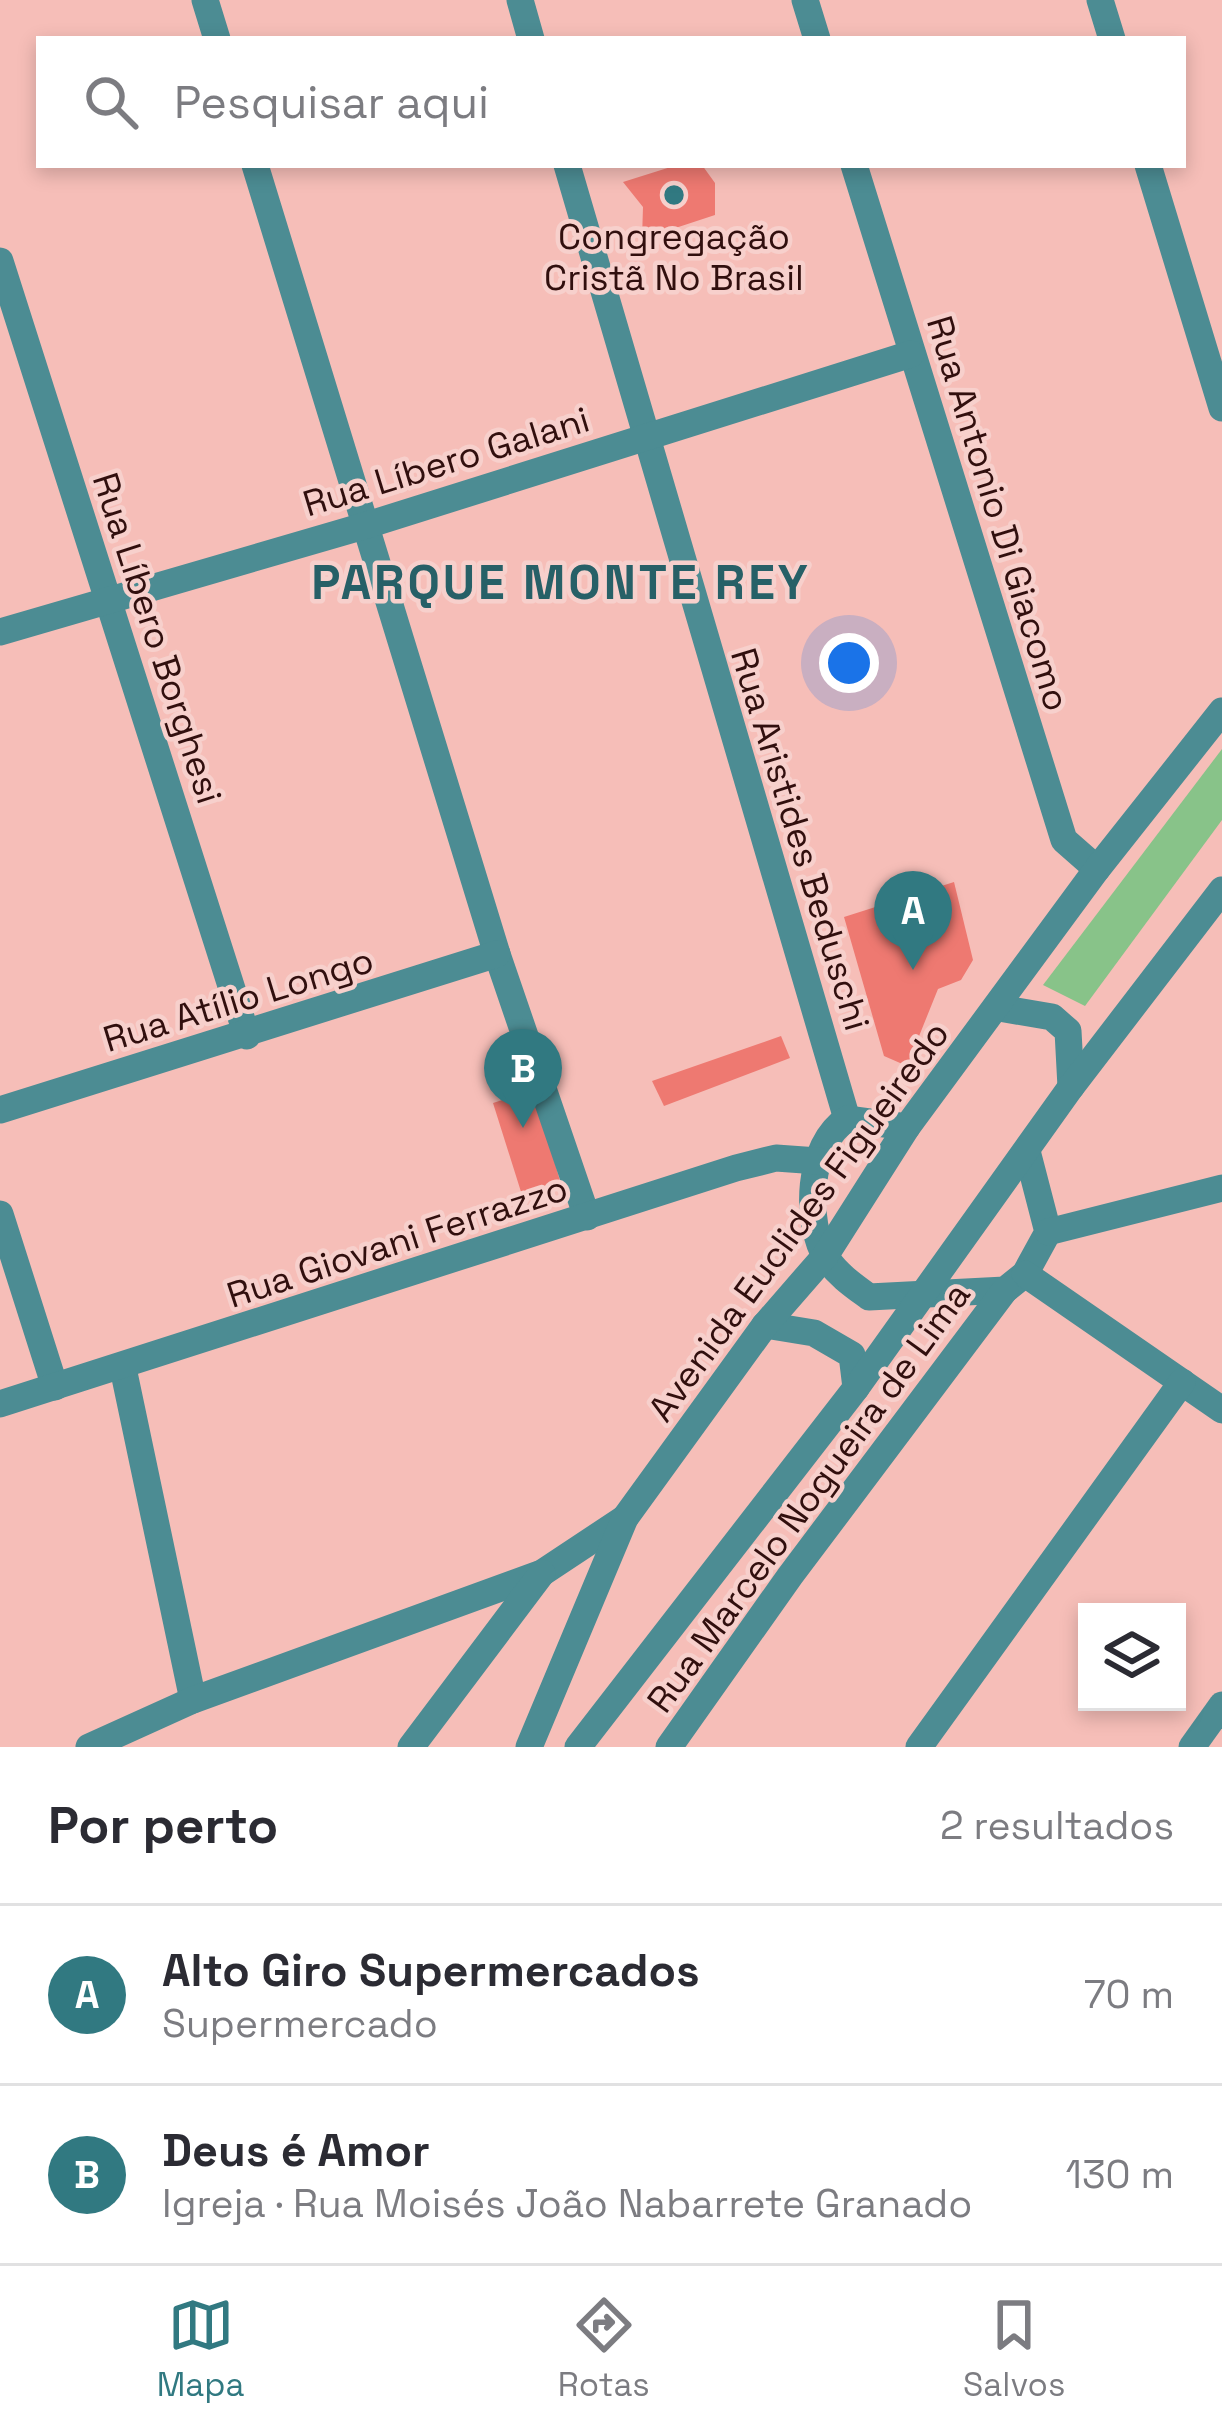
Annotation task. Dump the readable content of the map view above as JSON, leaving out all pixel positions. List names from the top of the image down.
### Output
{
  "streets": {
    "street": [
      "Rua Líbero Galani",
      "Rua Antonio Di Giacomo",
      "Rua Líbero Borghesi",
      "Rua Aristides Beduschi",
      "Rua Atílio Longo",
      "Avenida Euclides Figueiredo",
      "Rua Giovani Ferrazzo",
      "Rua Marcelo Nogueira de Lima"
    ]
  },
  "crossings": [
    ["Rua Líbero Galani", "Rua Antonio Di Giacomo"],
    ["Rua Líbero Galani", "Rua Líbero Borghesi"],
    ["Rua Líbero Galani", "Rua Aristides Beduschi"],
    ["Rua Antonio Di Giacomo", "Avenida Euclides Figueiredo"],
    ["Rua Líbero Borghesi", "Rua Atílio Longo"]
  ],
  "districts": ["PARQUE MONTE REY"],
  "places": ["Congregação Cristã No Brasil"],
  "page": {
    "search": "Pesquisar aqui",
    "pins": ["A", "B"],
    "heading": ["Por perto", "2 resultados"],
    "list": [
      {
        "mark": "A",
        "name": "Alto Giro Supermercados",
        "note": "Supermercado",
        "value": "70 m"
      },
      {
        "mark": "B",
        "name": "Deus é Amor",
        "note": "Igreja · Rua Moisés João Nabarrete Granado",
        "value": "130 m"
      }
    ],
    "nav": ["Mapa", "Rotas", "Salvos"]
  }
}
